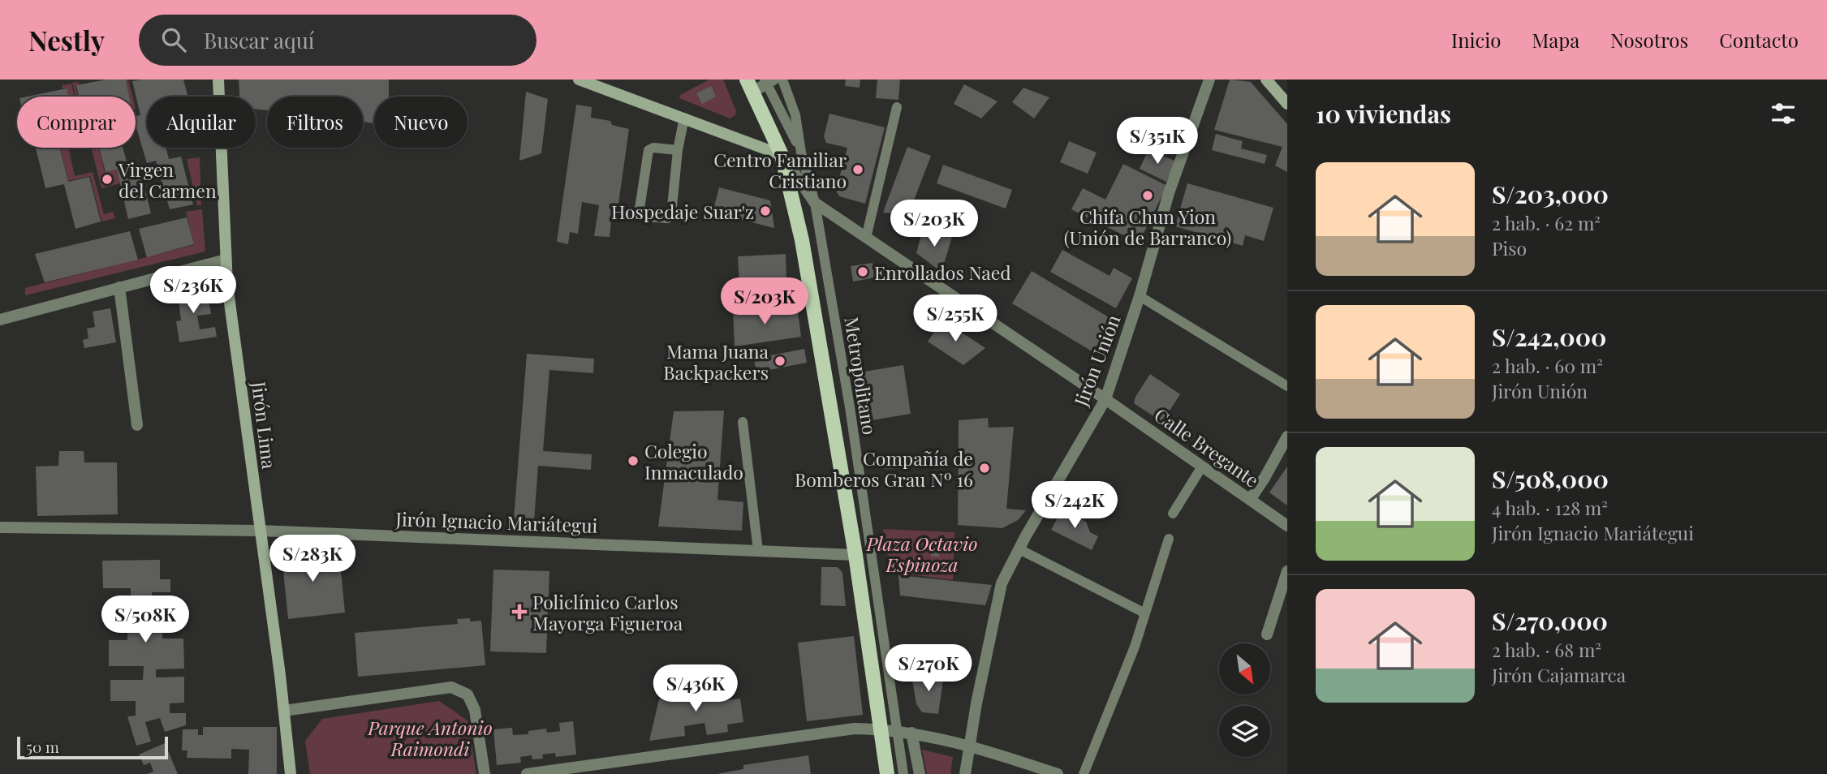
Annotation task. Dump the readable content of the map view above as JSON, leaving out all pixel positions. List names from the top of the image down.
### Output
{
  "streets": {
    "street": [
      "Jirón Unión",
      "Jirón Lima",
      "Calle Bregante",
      "Jirón Ignacio Mariátegui"
    ],
    "lane": ["Metropolitano"]
  },
  "crossings": [
    ["Jirón Unión", "Calle Bregante"],
    ["Metropolitano", "Calle Bregante"],
    ["Jirón Lima", "Jirón Ignacio Mariátegui"]
  ],
  "parks": ["Plaza Octavio Espinoza", "Parque Antonio Raimondi"],
  "places": {
    "other": [
      "Centro Familiar Cristiano",
      "Virgen del Carmen",
      "Chifa Chun Yion (Unión de Barranco)",
      "Hospedaje Suar'z",
      "Enrollados Naed",
      "Mama Juana Backpackers",
      "Colegio Inmaculado",
      "Compañía de Bomberos Grau Nº 16"
    ],
    "health": ["Policlínico Carlos Mayorga Figueroa"]
  },
  "scale_bar": "50 m",
  "north": "bottom right",
  "page": {
    "header": "Nestly",
    "search": "Buscar aquí",
    "nav": [
      "Inicio",
      "Mapa",
      "Nosotros",
      "Contacto"
    ],
    "heading": "10 viviendas",
    "chip": [
      "Comprar",
      "Alquilar",
      "Filtros",
      "Nuevo"
    ],
    "price": [
      "S/351K",
      "S/203K",
      "S/236K",
      "S/203K",
      "S/255K",
      "S/242K",
      "S/283K",
      "S/508K",
      "S/270K",
      "S/436K"
    ],
    "list": [
      {
        "name": "S/203,000",
        "note": "2 hab. · 62 m² · Piso"
      },
      {
        "name": "S/242,000",
        "note": "2 hab. · 60 m² · Jirón Unión"
      },
      {
        "name": "S/508,000",
        "note": "4 hab. · 128 m² · Jirón Ignacio Mariátegui"
      },
      {
        "name": "S/270,000",
        "note": "2 hab. · 68 m² · Jirón Cajamarca"
      }
    ],
    "scale": "50 m"
  }
}
